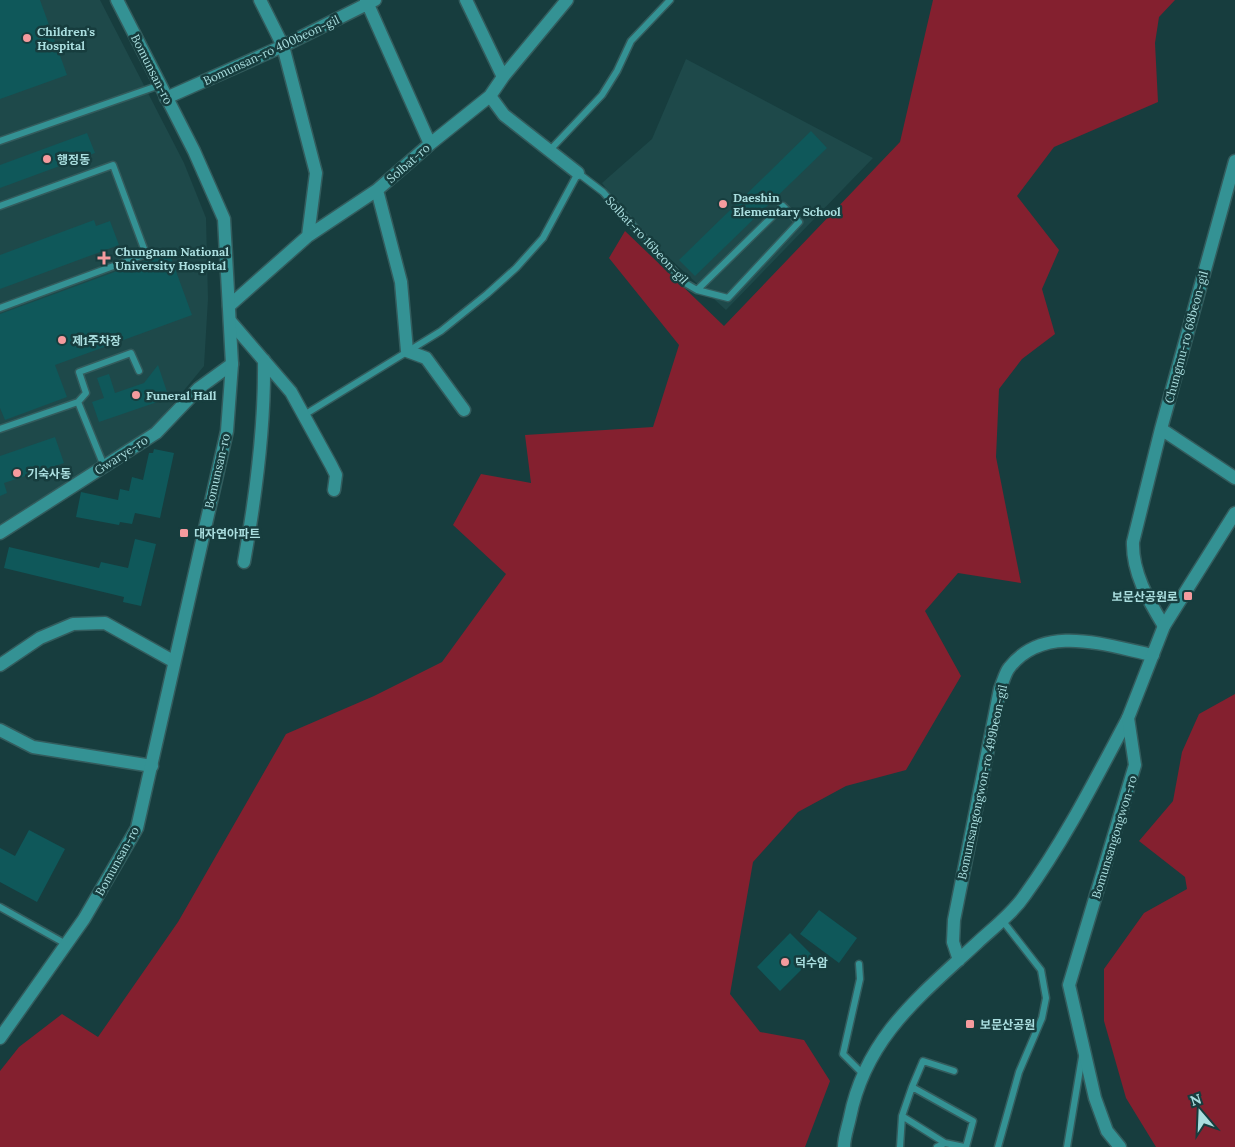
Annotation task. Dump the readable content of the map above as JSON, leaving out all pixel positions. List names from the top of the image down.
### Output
{
  "streets": {
    "street": [
      "Bomunsan-ro 400beon-gil",
      "Bomunsan-ro",
      "Solbat-ro",
      "Solbat-ro 16beon-gil",
      "Chungmu-ro 68beon-gil",
      "Gwarye-ro",
      "Bomunsangongwon-ro 499beon-gil",
      "Bomunsangongwon-ro"
    ]
  },
  "crossings": [
    ["Bomunsan-ro 400beon-gil", "Bomunsan-ro"],
    ["Bomunsan-ro", "Solbat-ro"],
    ["Bomunsan-ro", "Gwarye-ro"],
    ["Solbat-ro", "Solbat-ro 16beon-gil"]
  ],
  "places": {
    "other": [
      "Children's Hospital",
      "행정동",
      "Daeshin Elementary School",
      "제1주차장",
      "Funeral Hall",
      "기숙사동",
      "덕수암"
    ],
    "health": ["Chungnam National University Hospital"],
    "transit": ["대자연아파트", "보문산공원로", "보문산공원"]
  },
  "north": "top"
}
